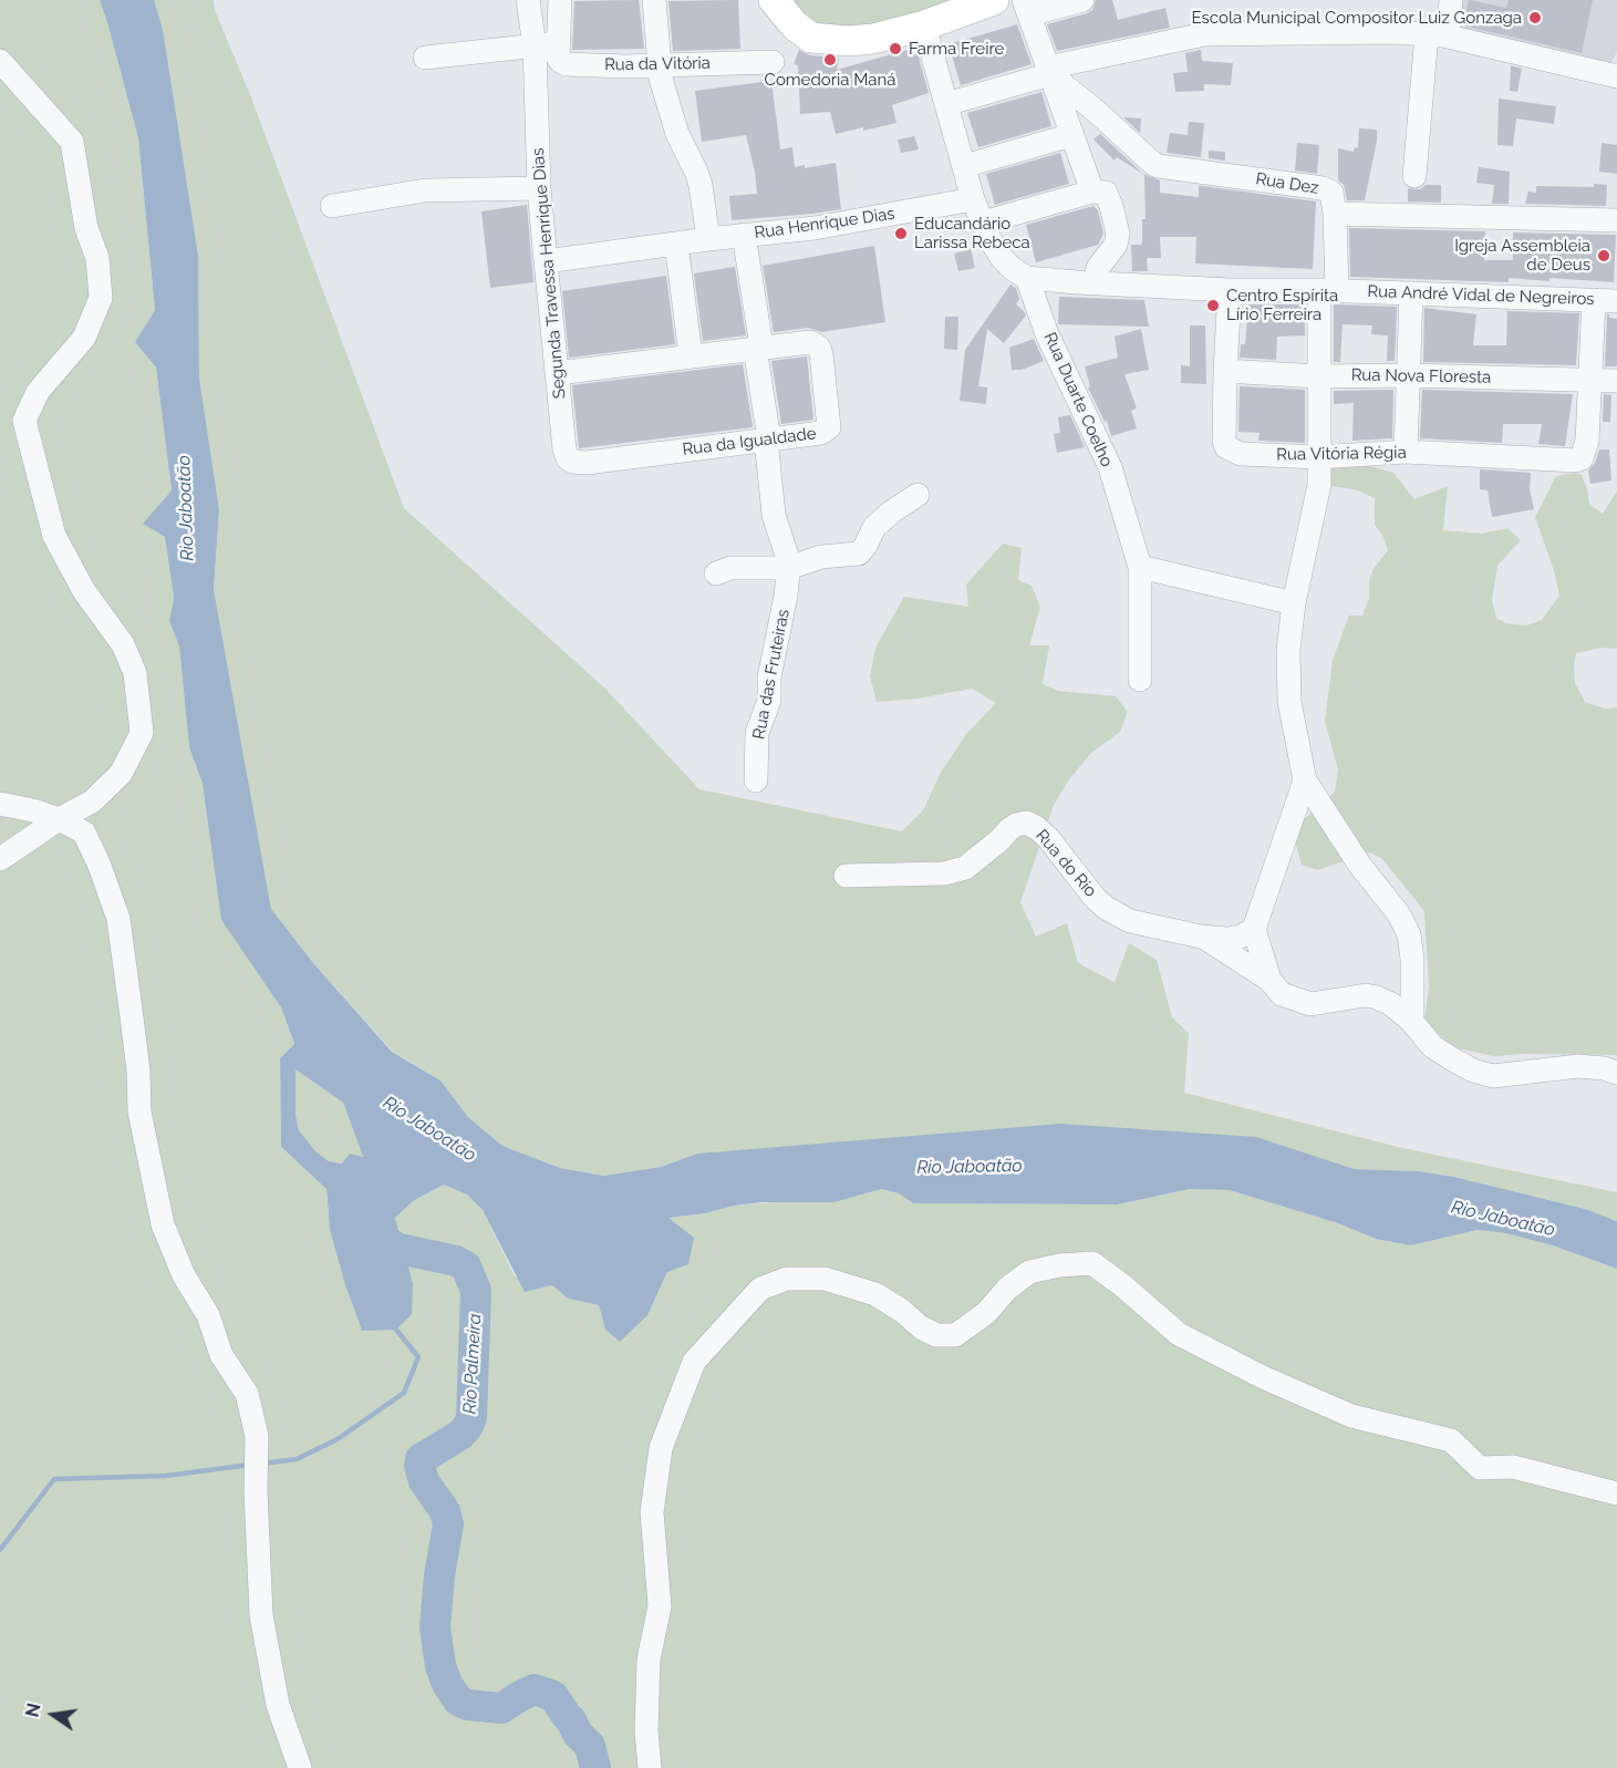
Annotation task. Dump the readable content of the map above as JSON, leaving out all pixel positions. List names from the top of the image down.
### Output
{
  "streets": {
    "street": [
      "Rua da Vitória",
      "Rua Dez",
      "Rua Henrique Dias",
      "Segunda Travessa Henrique Dias",
      "Rua André Vidal de Negreiros",
      "Rua Nova Floresta",
      "Rua Duarte Coelho",
      "Rua da Igualdade",
      "Rua Vitória Régia",
      "Rua das Fruteiras",
      "Rua do Rio"
    ]
  },
  "crossings": [
    ["Rua Henrique Dias", "Segunda Travessa Henrique Dias"],
    ["Rua Henrique Dias", "Rua das Fruteiras"],
    ["Segunda Travessa Henrique Dias", "Rua da Igualdade"],
    ["Rua André Vidal de Negreiros", "Rua Duarte Coelho"],
    ["Rua André Vidal de Negreiros", "Rua Vitória Régia"],
    ["Rua Nova Floresta", "Rua Vitória Régia"],
    ["Rua da Igualdade", "Rua das Fruteiras"]
  ],
  "water": ["Rio Jaboatão", "Rio Palmeira"],
  "places": [
    "Escola Municipal Compositor Luiz Gonzaga",
    "Farma Freire",
    "Comedoria Maná",
    "Educandário Larissa Rebeca",
    "Igreja Assembleia de Deus",
    "Centro Espírita Lírio Ferreira"
  ],
  "north": "left"
}
